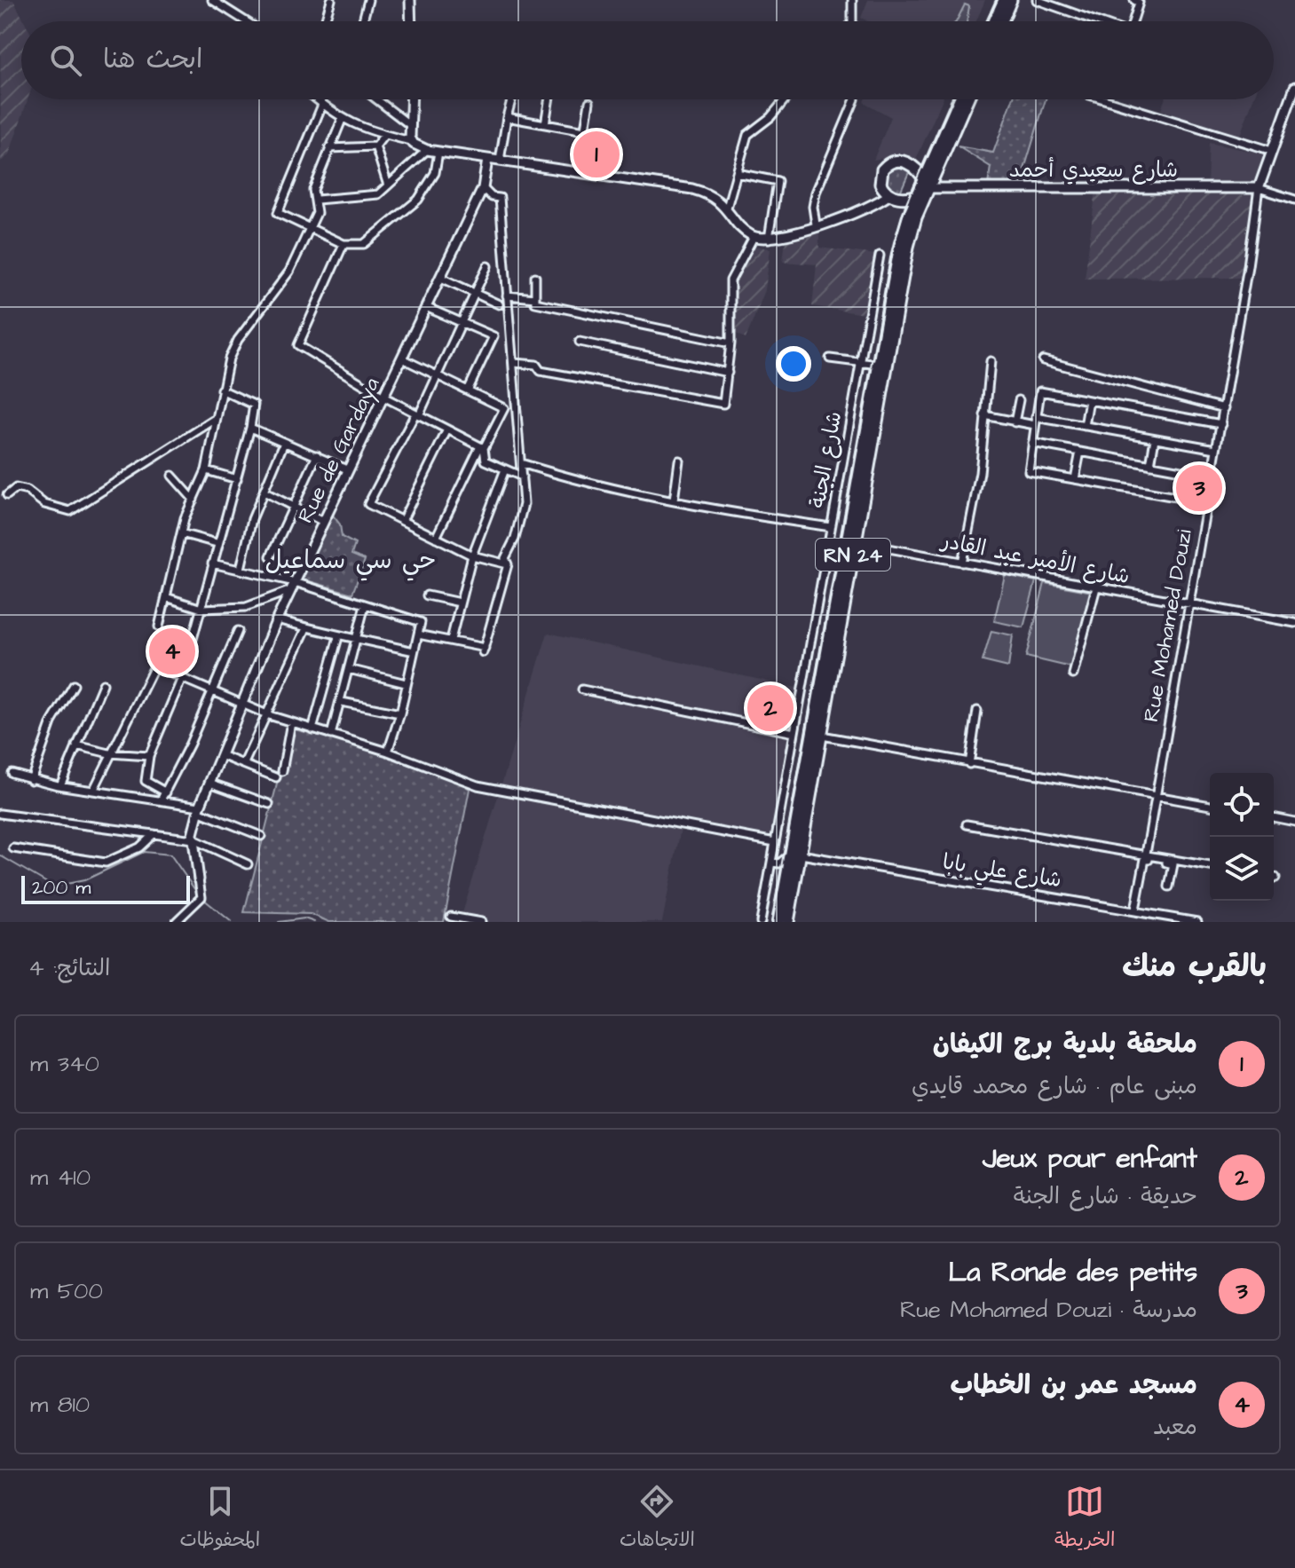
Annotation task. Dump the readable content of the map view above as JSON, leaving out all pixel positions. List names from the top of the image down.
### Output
{
  "streets": {
    "main road": ["RN 24"],
    "street": [
      "شارع سعيدي أحمد",
      "Rue de Gardaya",
      "شارع الجنة",
      "شارع الأمير عبد القادر",
      "Rue Mohamed Douzi",
      "شارع علي بابا"
    ]
  },
  "crossings": [
    ["شارع سعيدي أحمد", "RN 24"],
    ["شارع سعيدي أحمد", "Rue Mohamed Douzi"],
    ["RN 24", "شارع الأمير عبد القادر"],
    ["RN 24", "شارع علي بابا"],
    ["شارع الأمير عبد القادر", "Rue Mohamed Douzi"],
    ["Rue Mohamed Douzi", "شارع علي بابا"]
  ],
  "districts": ["حي سي سماعيل"],
  "scale_bar": "200 m",
  "page": {
    "search": "ابحث هنا",
    "pins": [
      "1",
      "3",
      "4",
      "2"
    ],
    "scale": "200 m",
    "heading": ["بالقرب منك", "النتائج: 4"],
    "list": [
      {
        "mark": "1",
        "name": "ملحقة بلدية برج الكيفان",
        "note": "مبنى عام · شارع محمد قايدي",
        "value": "340 m"
      },
      {
        "mark": "2",
        "name": "Jeux pour enfant",
        "note": "حديقة · شارع الجنة",
        "value": "410 m"
      },
      {
        "mark": "3",
        "name": "La Ronde des petits",
        "note": "مدرسة · Rue Mohamed Douzi",
        "value": "500 m"
      },
      {
        "mark": "4",
        "name": "مسجد عمر بن الخطاب",
        "note": "معبد",
        "value": "810 m"
      }
    ],
    "nav": ["الخريطة", "الاتجاهات", "المحفوظات"]
  }
}
